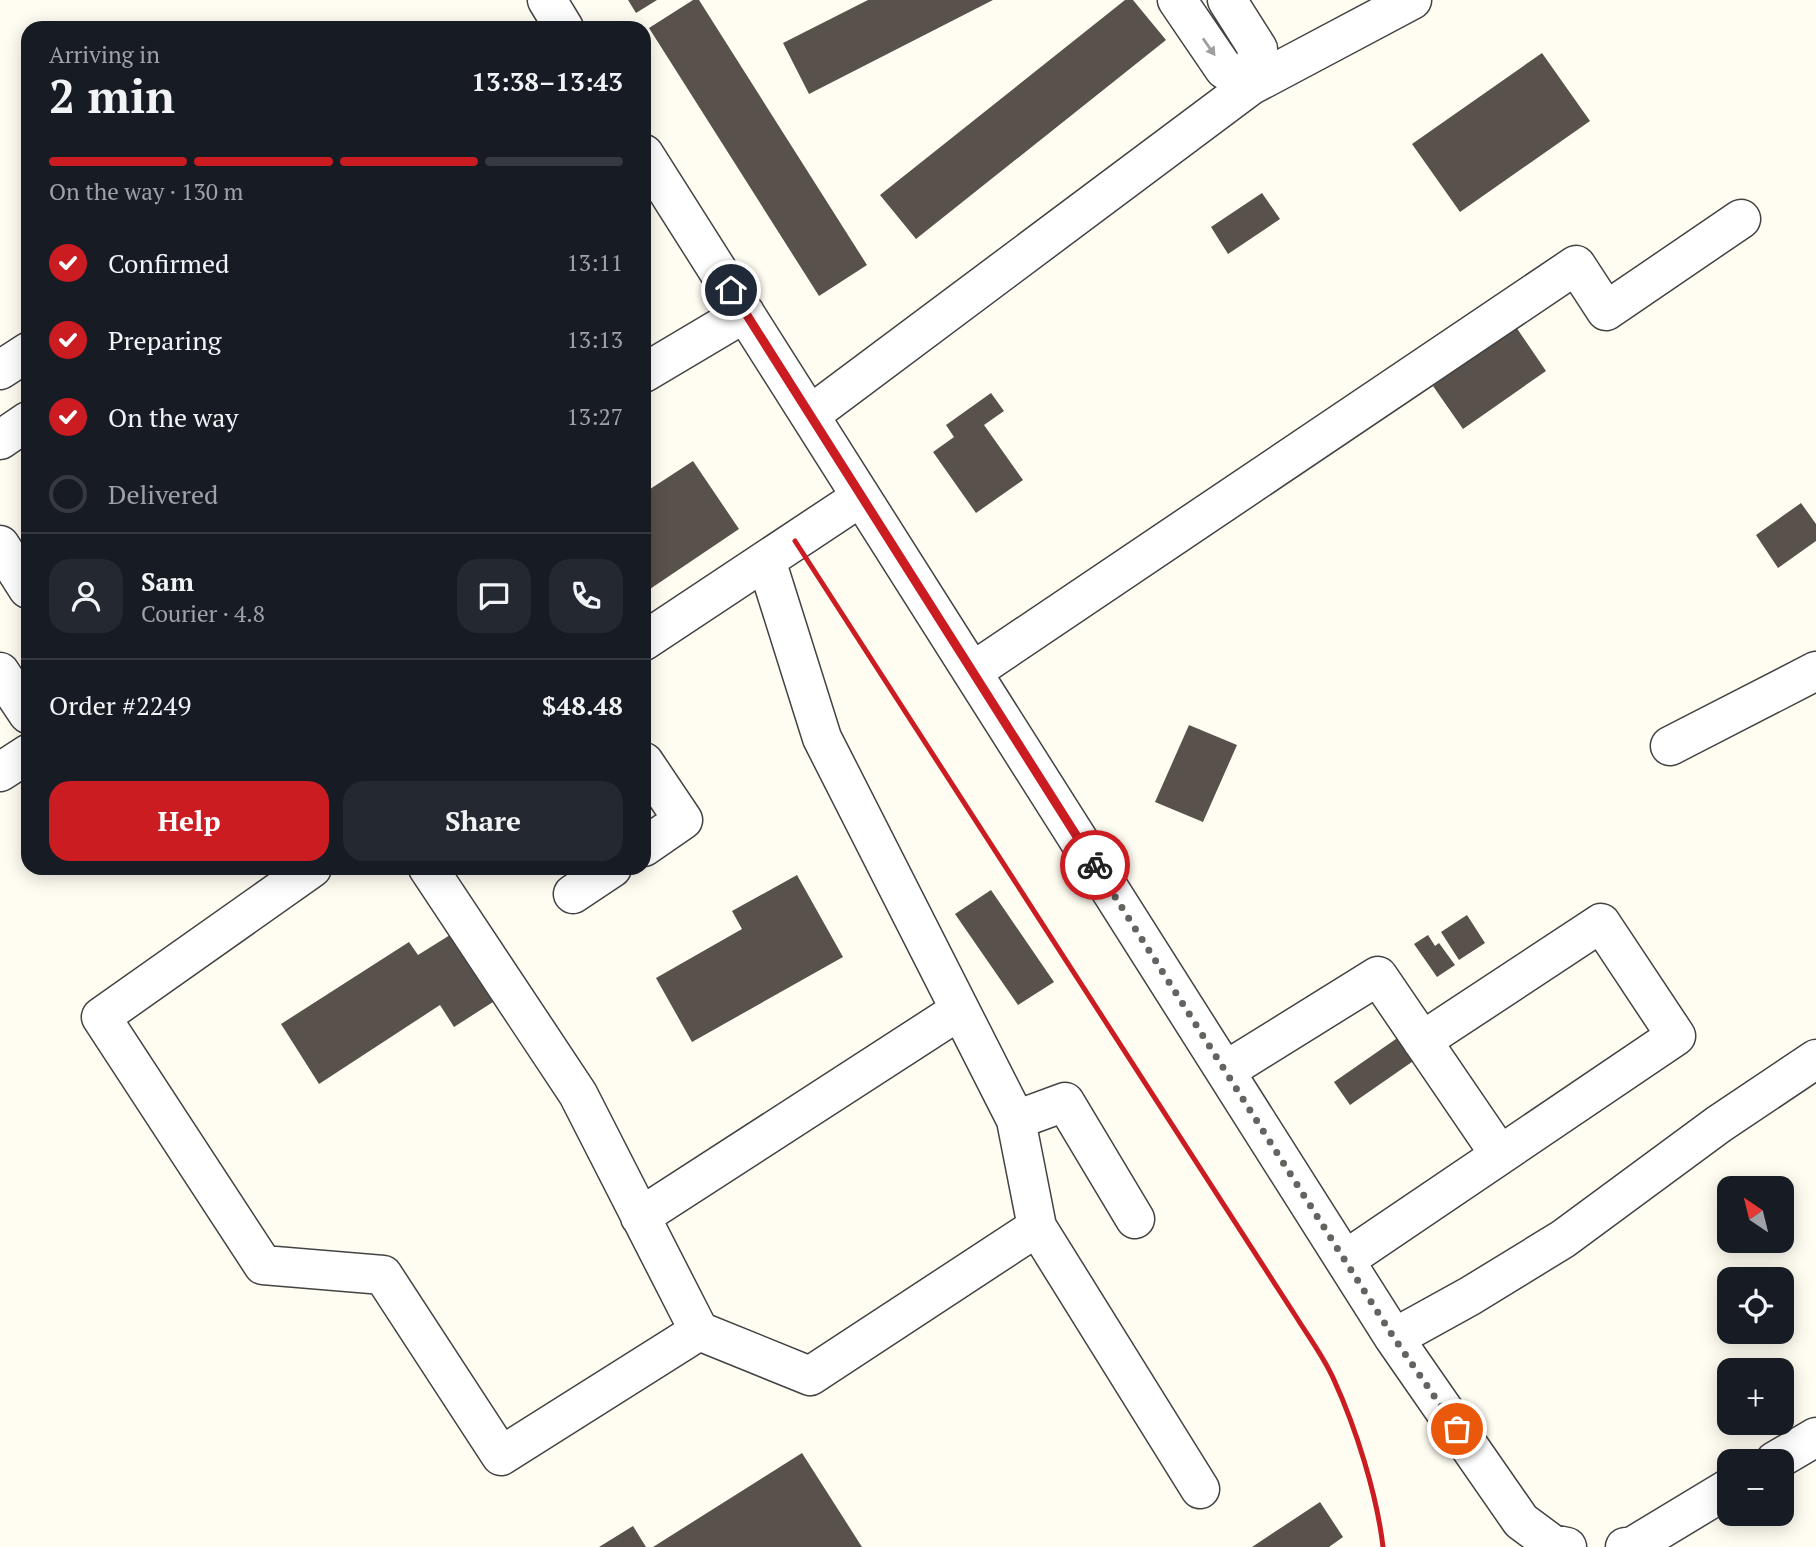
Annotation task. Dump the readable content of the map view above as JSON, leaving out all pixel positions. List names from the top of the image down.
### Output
{
  "north": "top left",
  "page": {
    "heading": ["2 min", "Arriving in", "13:38–13:43"],
    "panel": [
      "Sam",
      "Courier · 4.8",
      "Order #2249",
      "$48.48"
    ],
    "bar": "On the way · 130 m",
    "list": [
      ["Confirmed", "13:11"],
      ["Preparing", "13:13"],
      ["On the way", "13:27"],
      "Delivered"
    ],
    "buttons": ["Help", "Share"],
    "map_buttons": ["+", "−"]
  }
}
